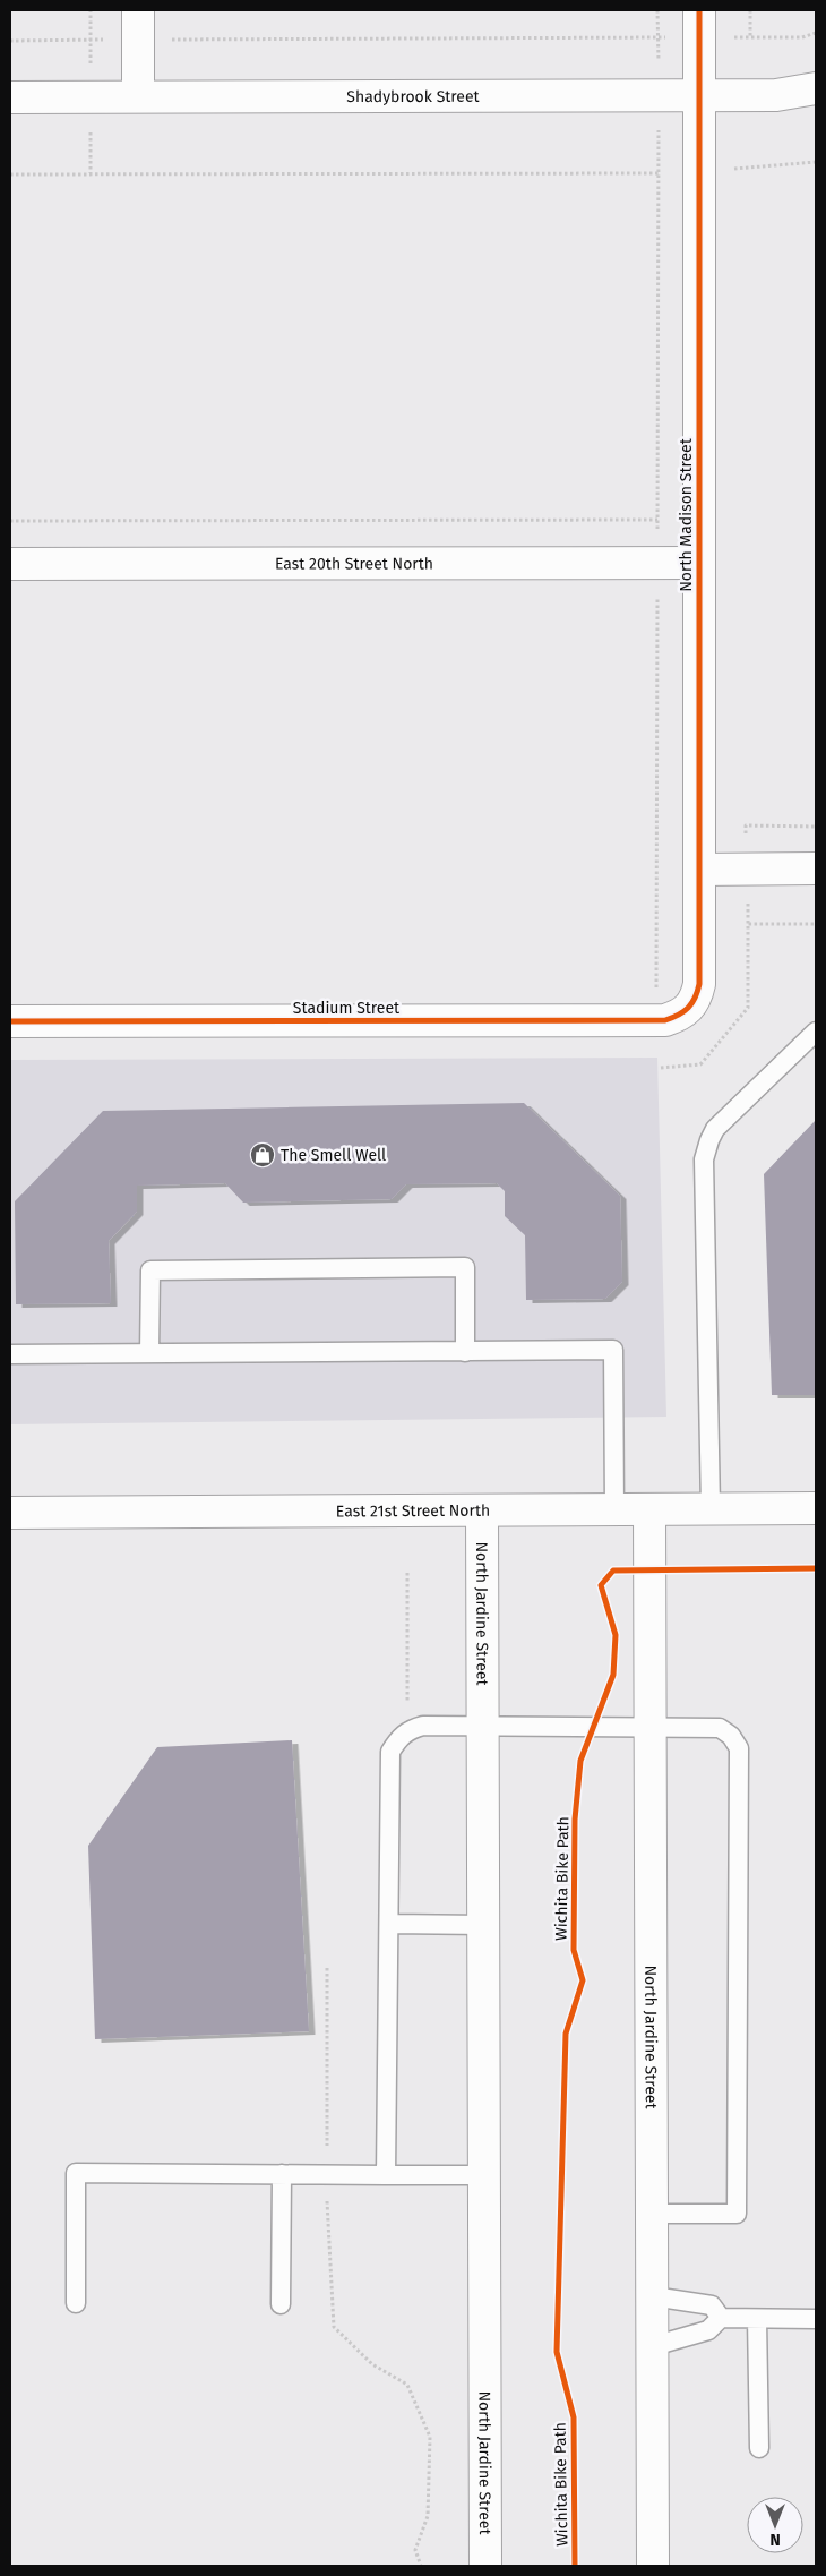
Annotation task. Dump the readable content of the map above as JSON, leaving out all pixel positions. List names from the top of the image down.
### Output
{
  "streets": {
    "street": [
      "Shadybrook Street",
      "North Madison Street",
      "East 20th Street North",
      "Stadium Street",
      "East 21st Street North",
      "North Jardine Street"
    ],
    "cycle path": ["Wichita Bike Path"]
  },
  "crossings": [
    ["Shadybrook Street", "North Madison Street"],
    ["North Madison Street", "East 20th Street North"],
    ["North Madison Street", "Stadium Street"],
    ["East 21st Street North", "North Jardine Street"]
  ],
  "places": {
    "shop": ["The Smell Well"]
  },
  "north": "bottom"
}
